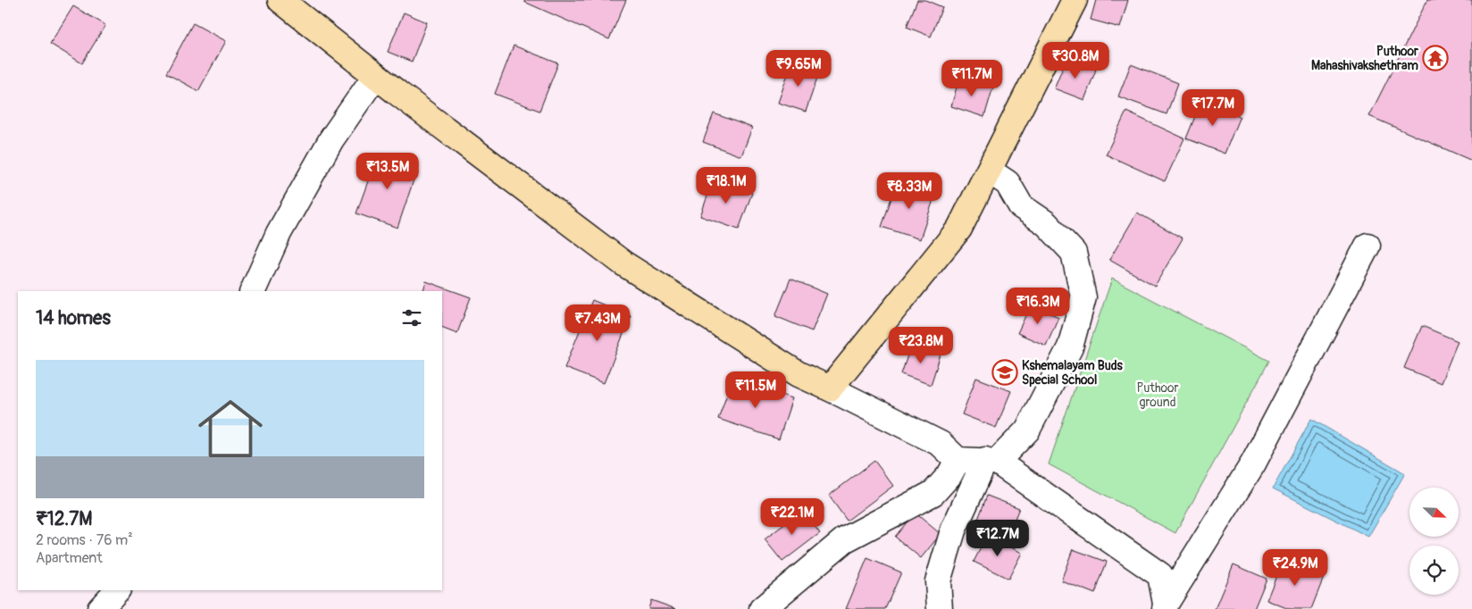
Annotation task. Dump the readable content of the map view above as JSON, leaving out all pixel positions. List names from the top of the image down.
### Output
{
  "parks": ["Puthoor ground"],
  "places": {
    "temple": ["Puthoor Mahashivakshethram"],
    "school or university": ["Kshemalayam Buds Special School"]
  },
  "north": "bottom right",
  "page": {
    "price": [
      "₹30.8M",
      "₹9.65M",
      "₹11.7M",
      "₹17.7M",
      "₹13.5M",
      "₹18.1M",
      "₹8.33M",
      "₹16.3M",
      "₹7.43M",
      "₹23.8M",
      "₹11.5M",
      "₹22.1M",
      "₹12.7M",
      "₹24.9M"
    ],
    "heading": "14 homes",
    "list": [
      {
        "name": "₹12.7M",
        "note": "2 rooms · 76 m² · Apartment"
      }
    ]
  }
}
